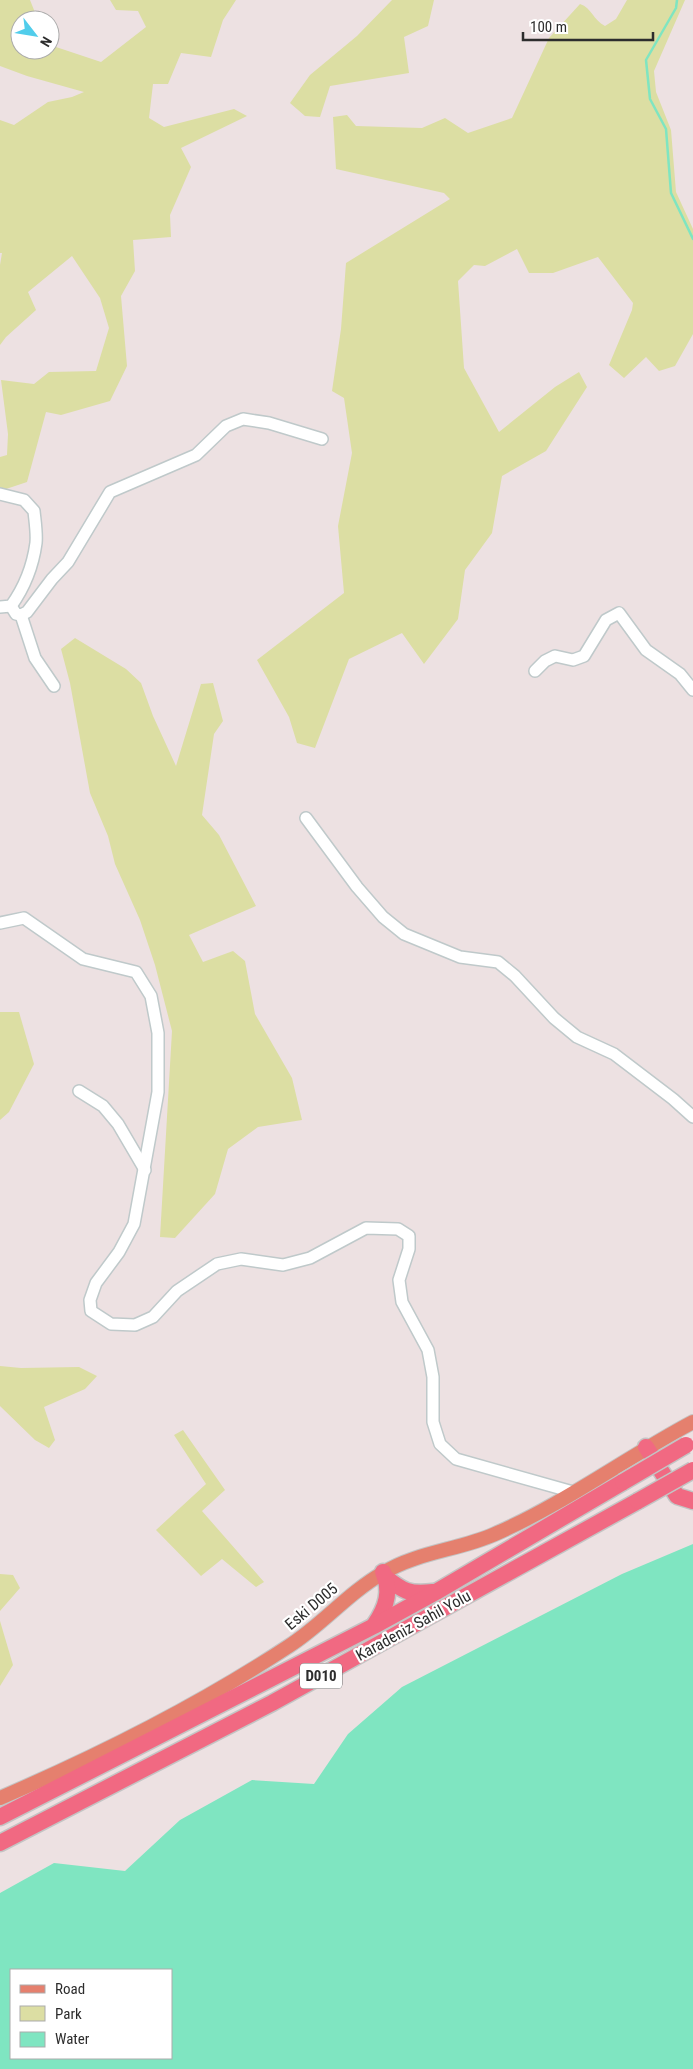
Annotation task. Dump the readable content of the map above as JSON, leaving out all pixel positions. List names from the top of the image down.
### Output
{
  "streets": {
    "highway": ["Karadeniz Sahil Yolu", "D010"],
    "main road": ["Eski D005"]
  },
  "crossings": [
    ["Karadeniz Sahil Yolu", "D010"]
  ],
  "legend": ["Road", "Park", "Water"],
  "scale_bar": "100 m",
  "north": "bottom right"
}
